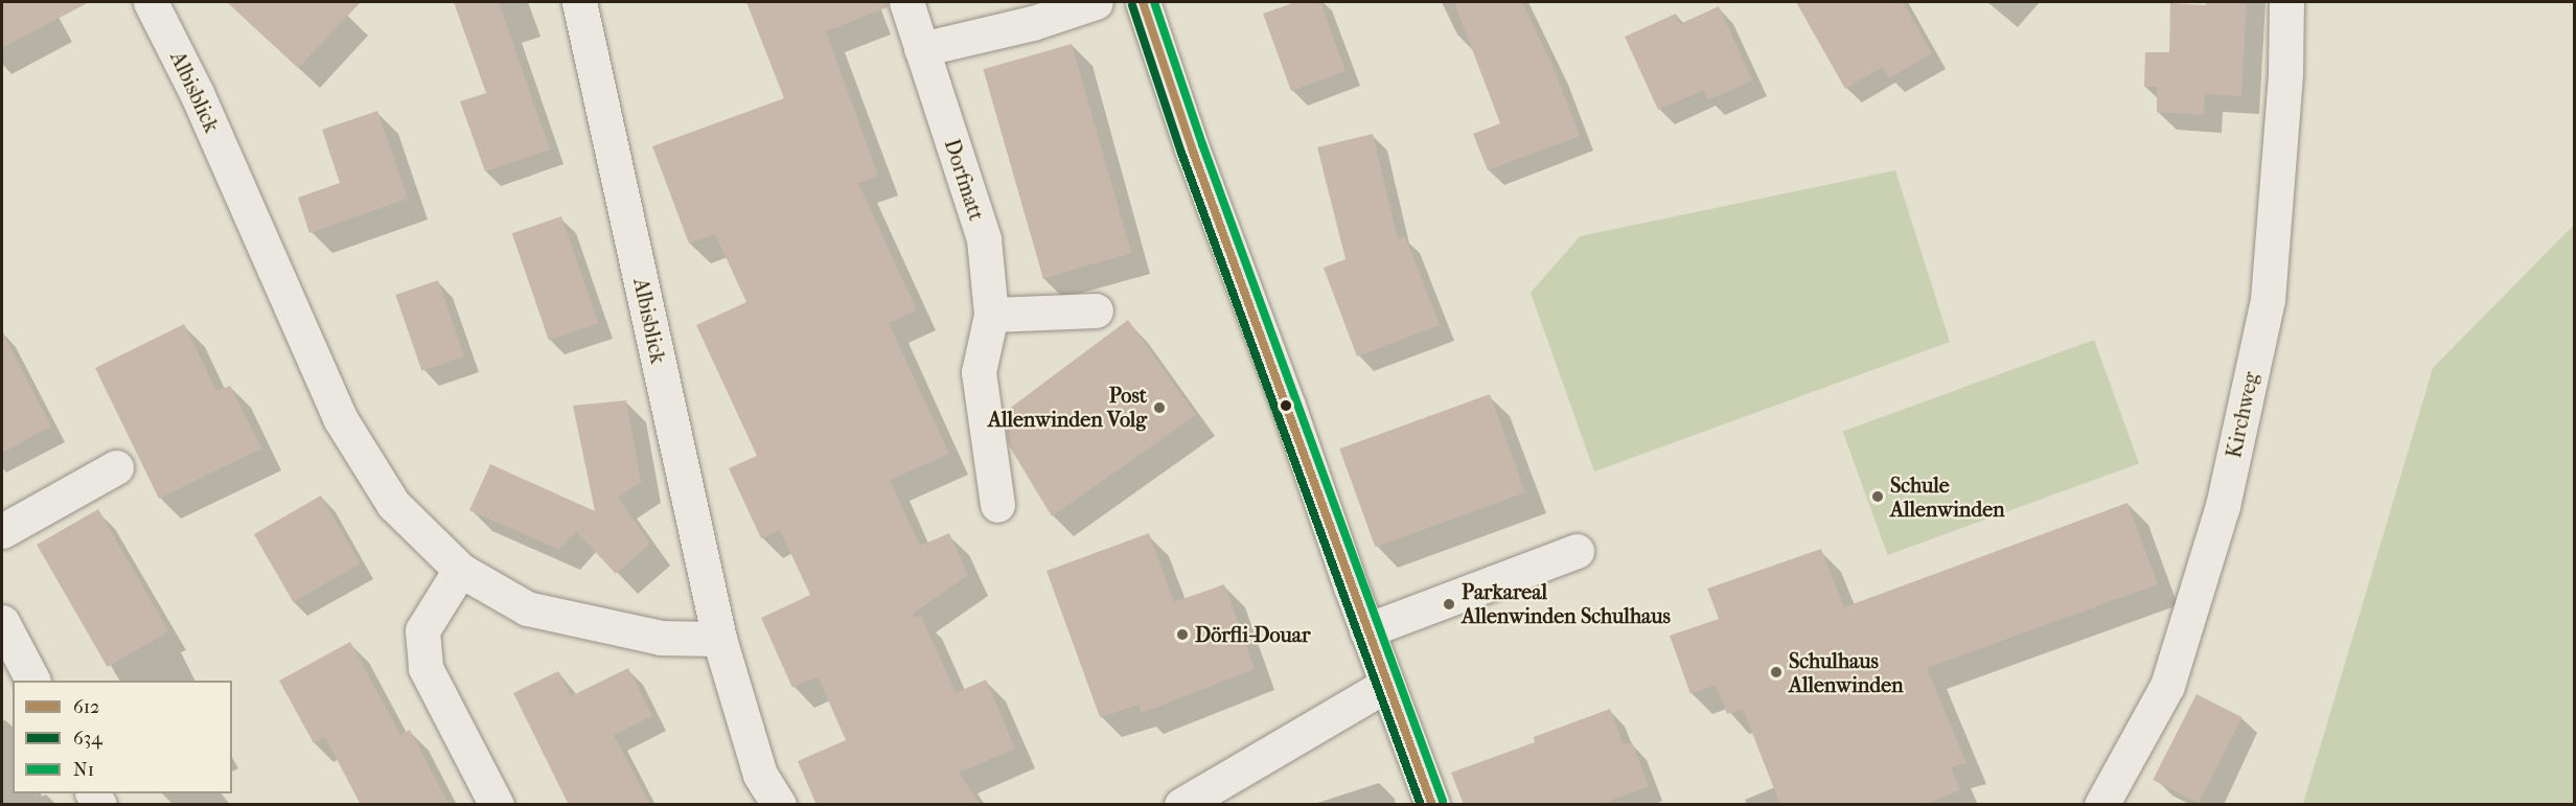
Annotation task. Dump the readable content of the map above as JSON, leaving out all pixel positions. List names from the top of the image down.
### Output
{
  "streets": {
    "street": ["Albisblick", "Dorfmatt", "Kirchweg"]
  },
  "places": [
    "Post Allenwinden Volg",
    "Schule Allenwinden",
    "Parkareal Allenwinden Schulhaus",
    "Dörfli-Douar",
    "Schulhaus Allenwinden"
  ],
  "lines": ["transit line 612", "transit line N1", "transit line 634"],
  "legend": ["612", "634", "N1"]
}
